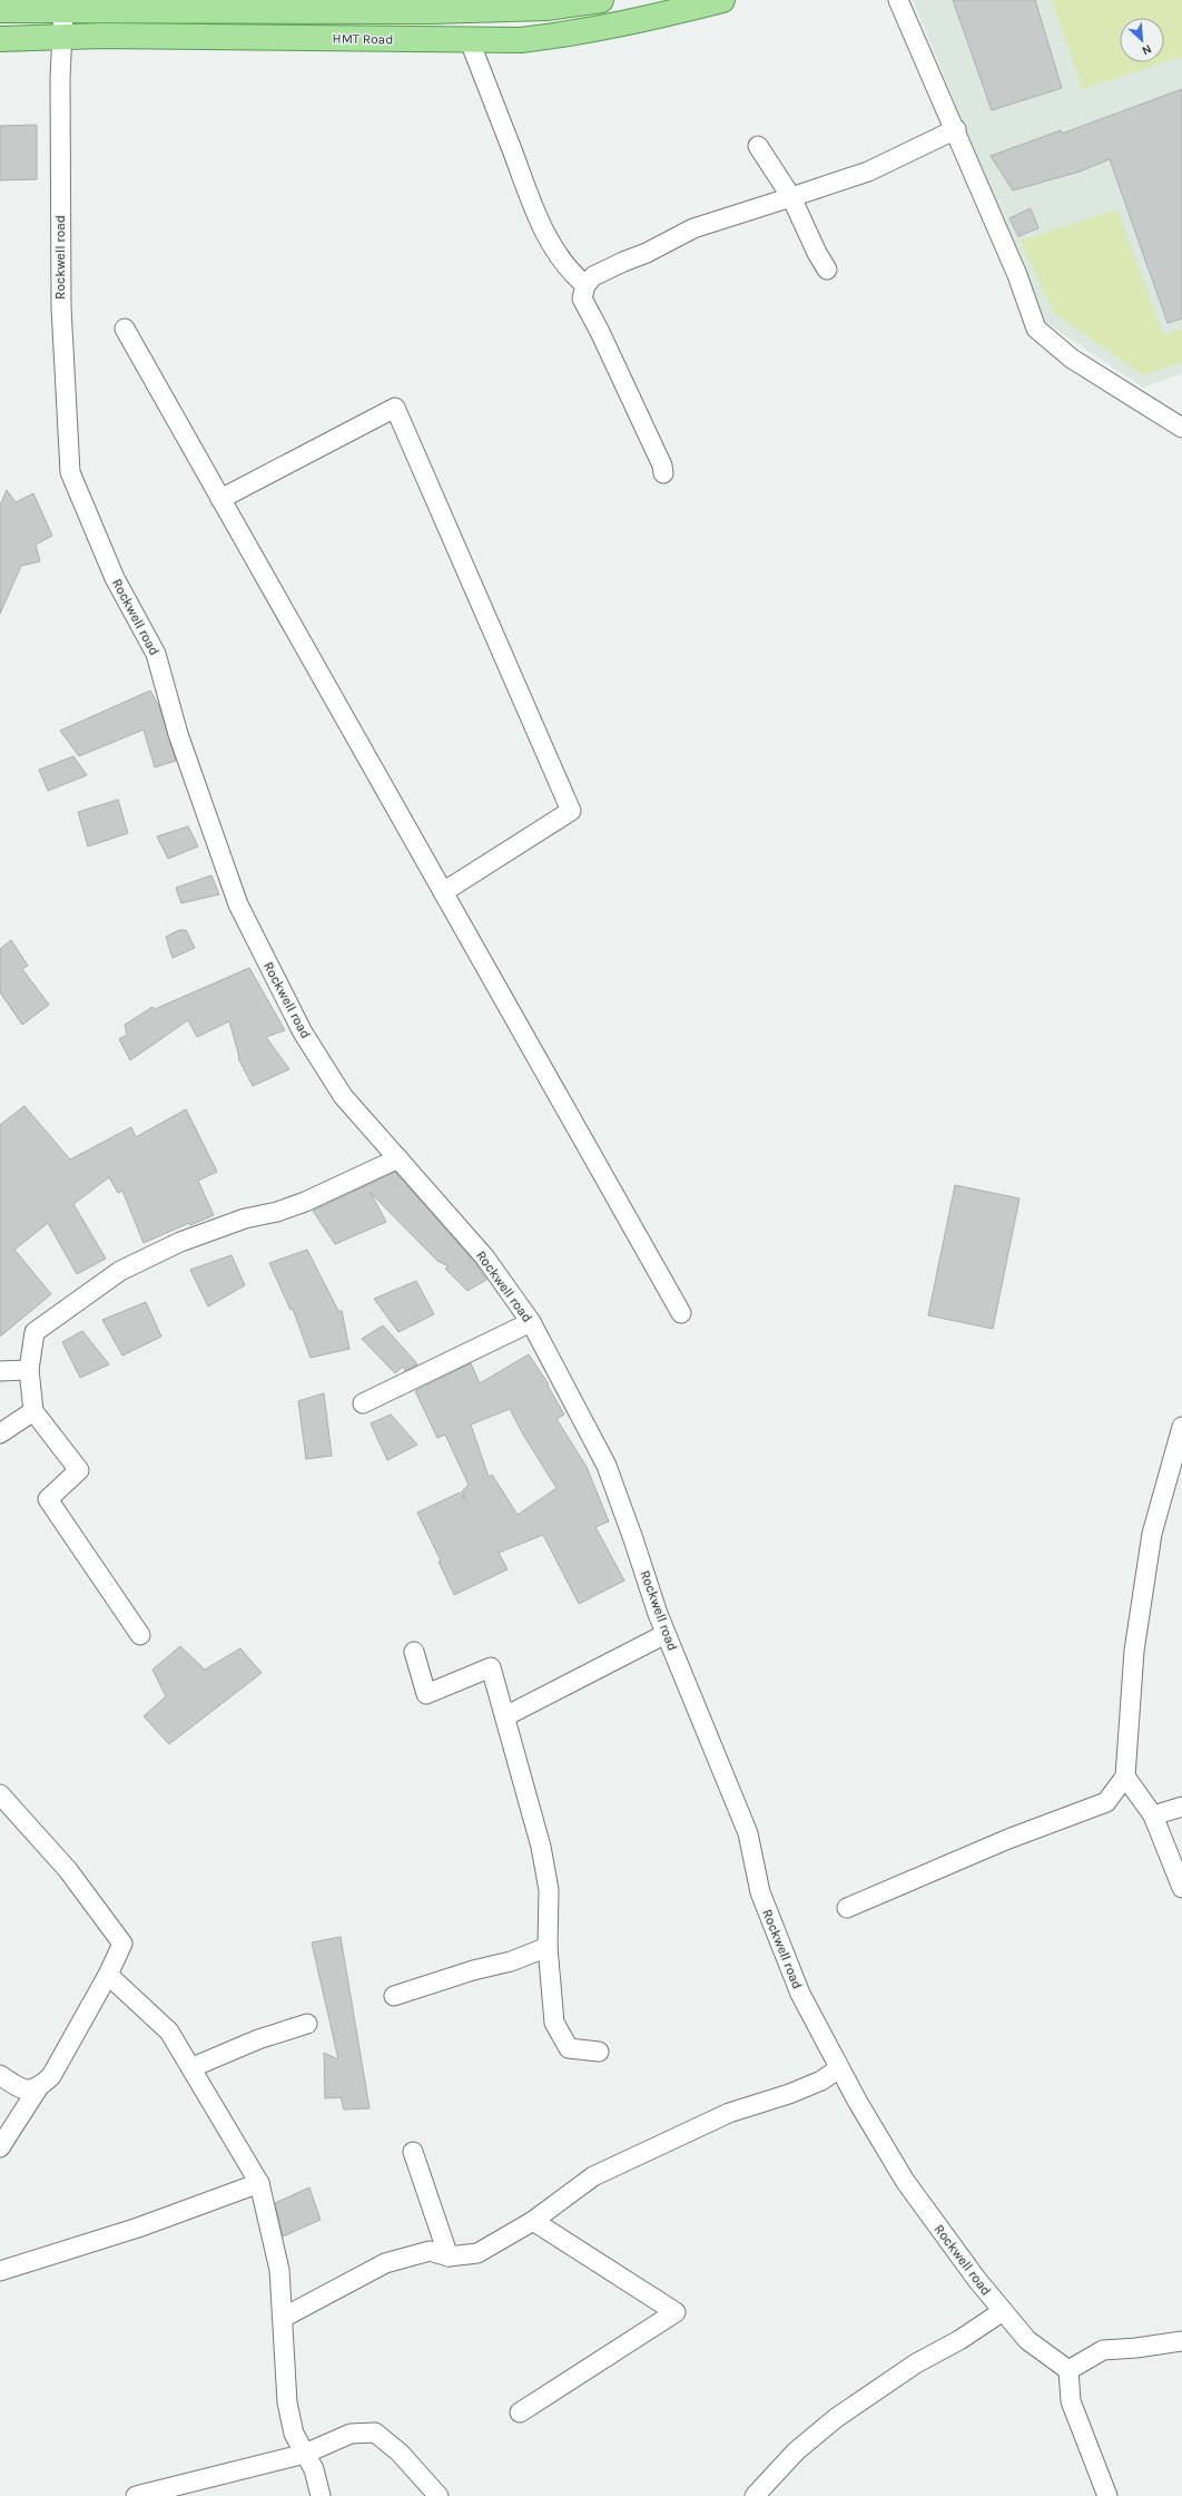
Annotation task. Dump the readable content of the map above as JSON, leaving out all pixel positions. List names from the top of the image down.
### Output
{
  "streets": {
    "main road": ["HMT Road"],
    "street": ["Rockwell road"]
  },
  "crossings": [
    ["HMT Road", "Rockwell road"]
  ],
  "north": "bottom right"
}
